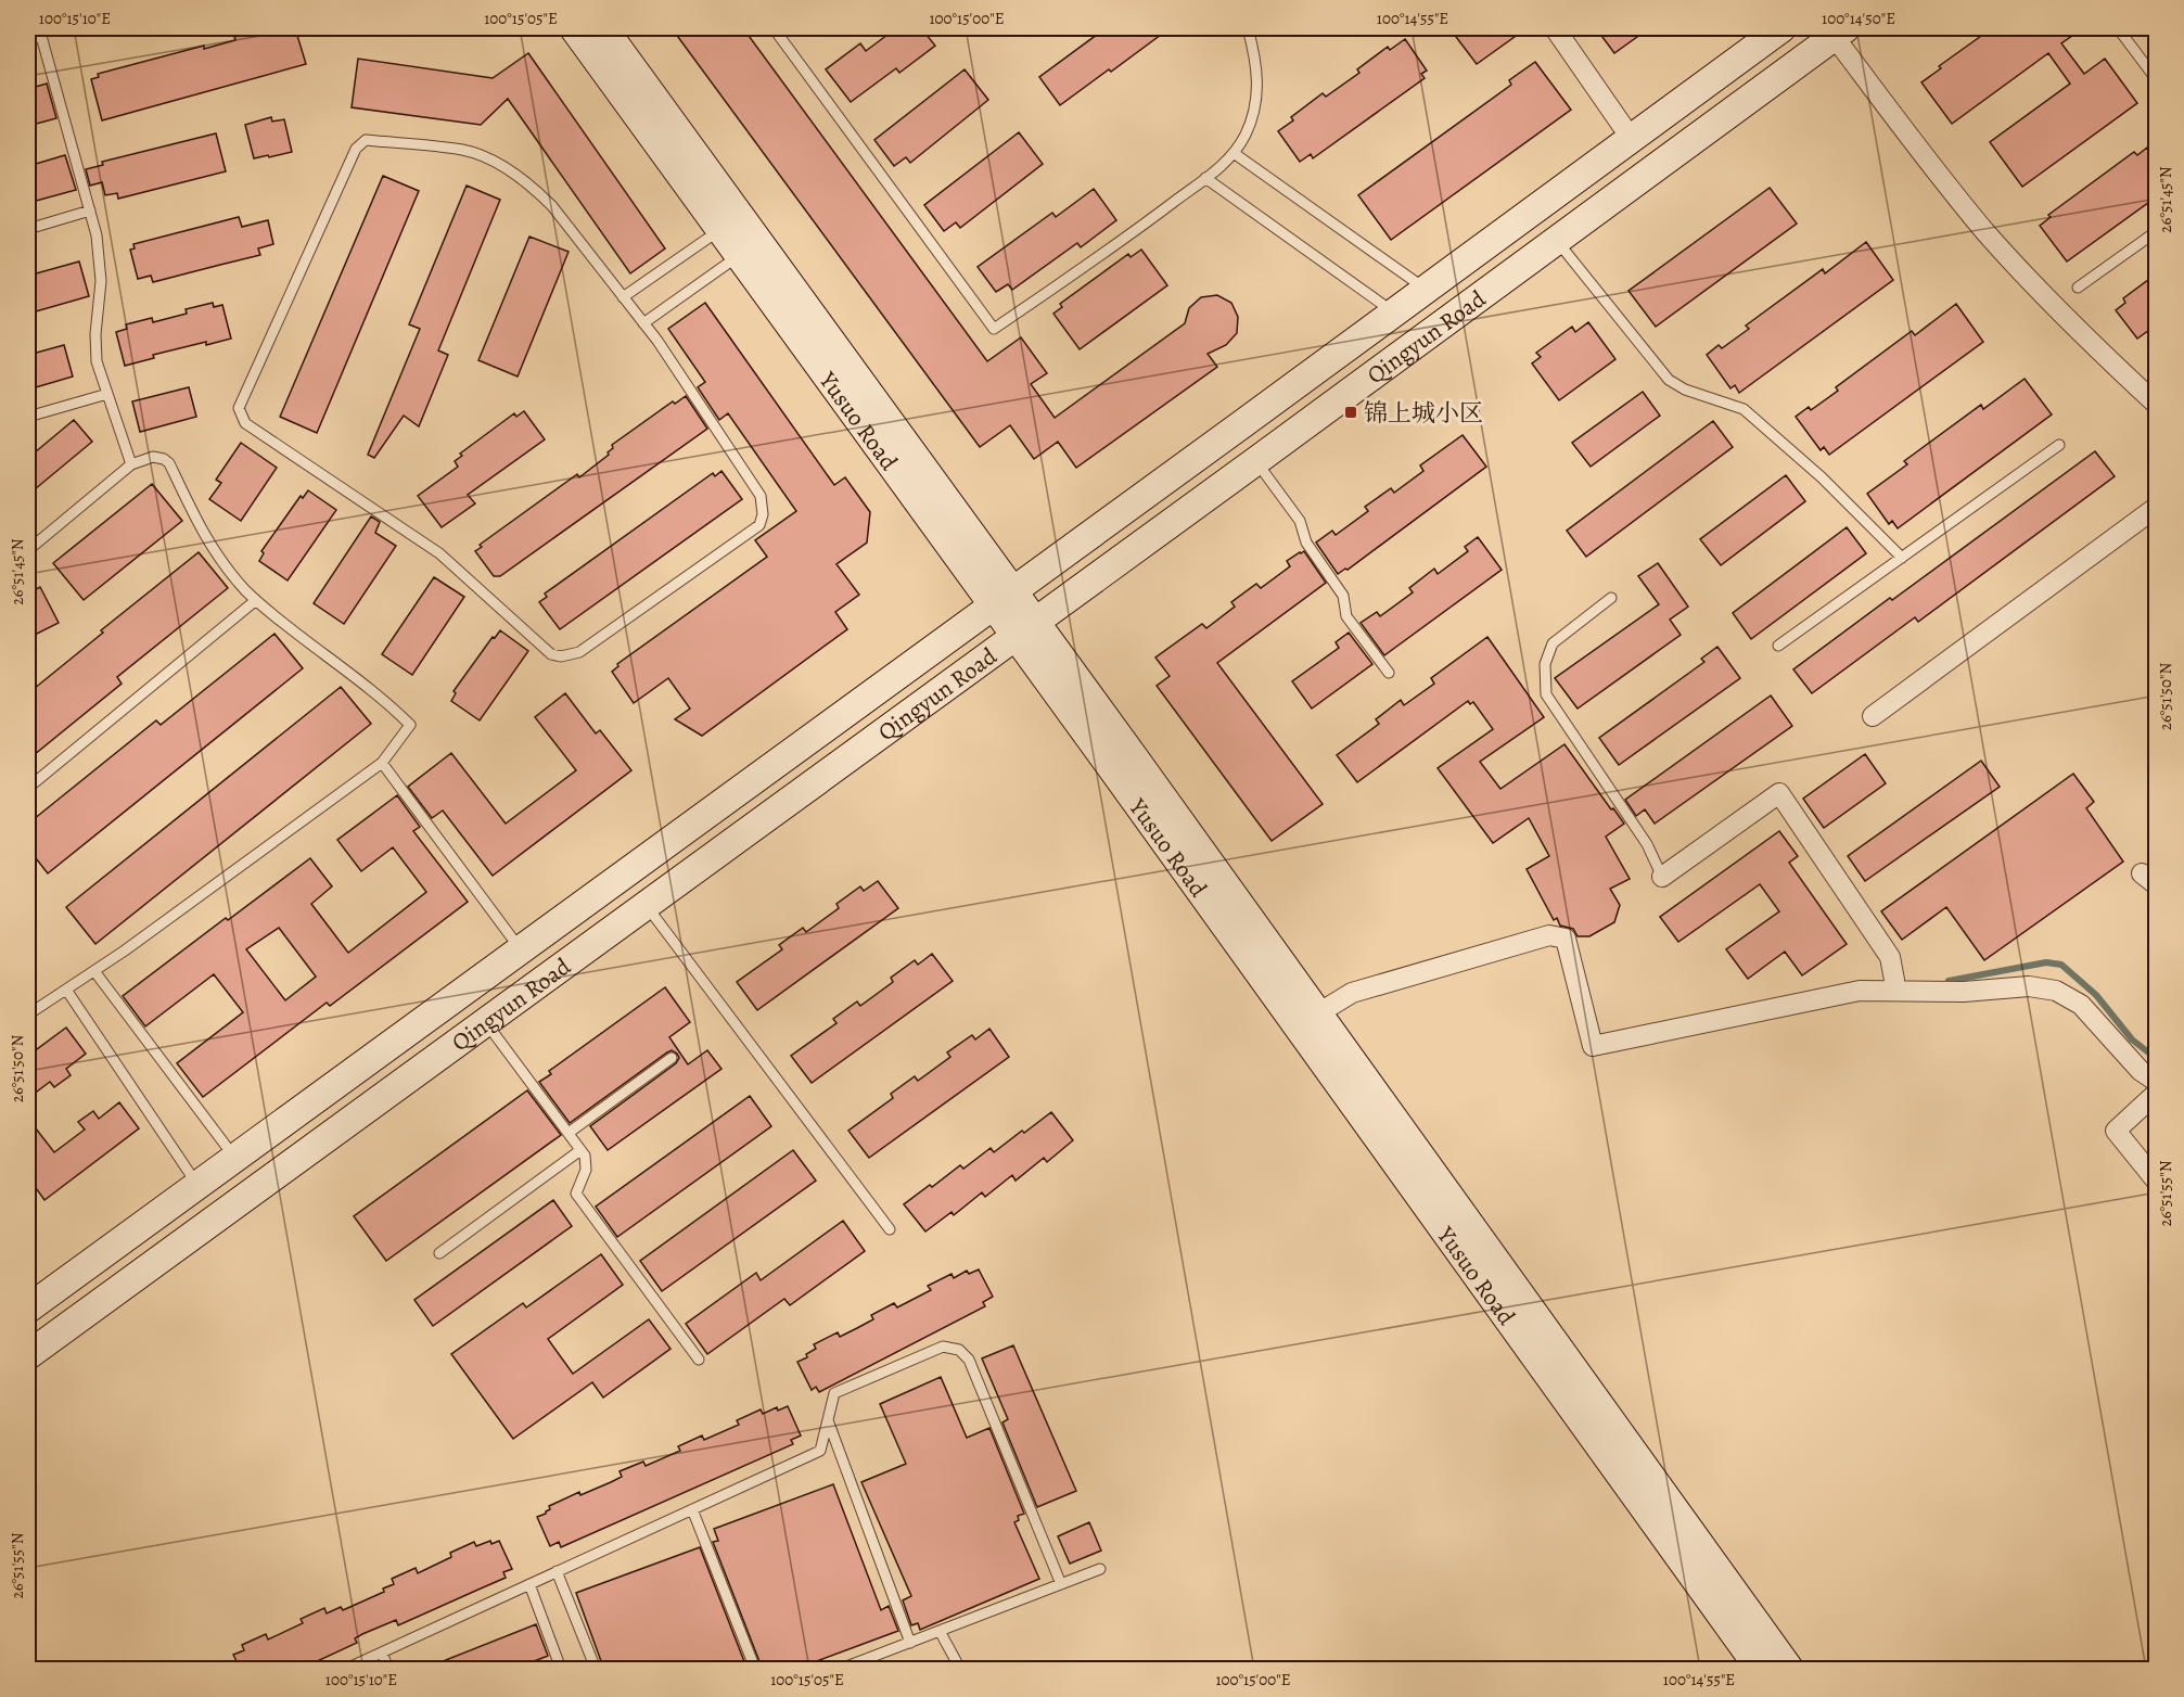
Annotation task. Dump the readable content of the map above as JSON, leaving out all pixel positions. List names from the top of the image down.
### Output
{
  "streets": {
    "main road": ["Qingyun Road", "Yusuo Road"]
  },
  "crossings": [
    ["Qingyun Road", "Yusuo Road"]
  ],
  "places": {
    "transit": ["锦上城小区"]
  },
  "coordinates": [
    "100°15'10\"E",
    "100°15'05\"E",
    "100°15'00\"E",
    "100°14'55\"E",
    "100°14'50\"E",
    "26°51'45\"N",
    "26°51'50\"N",
    "26°51'55\"N"
  ]
}
